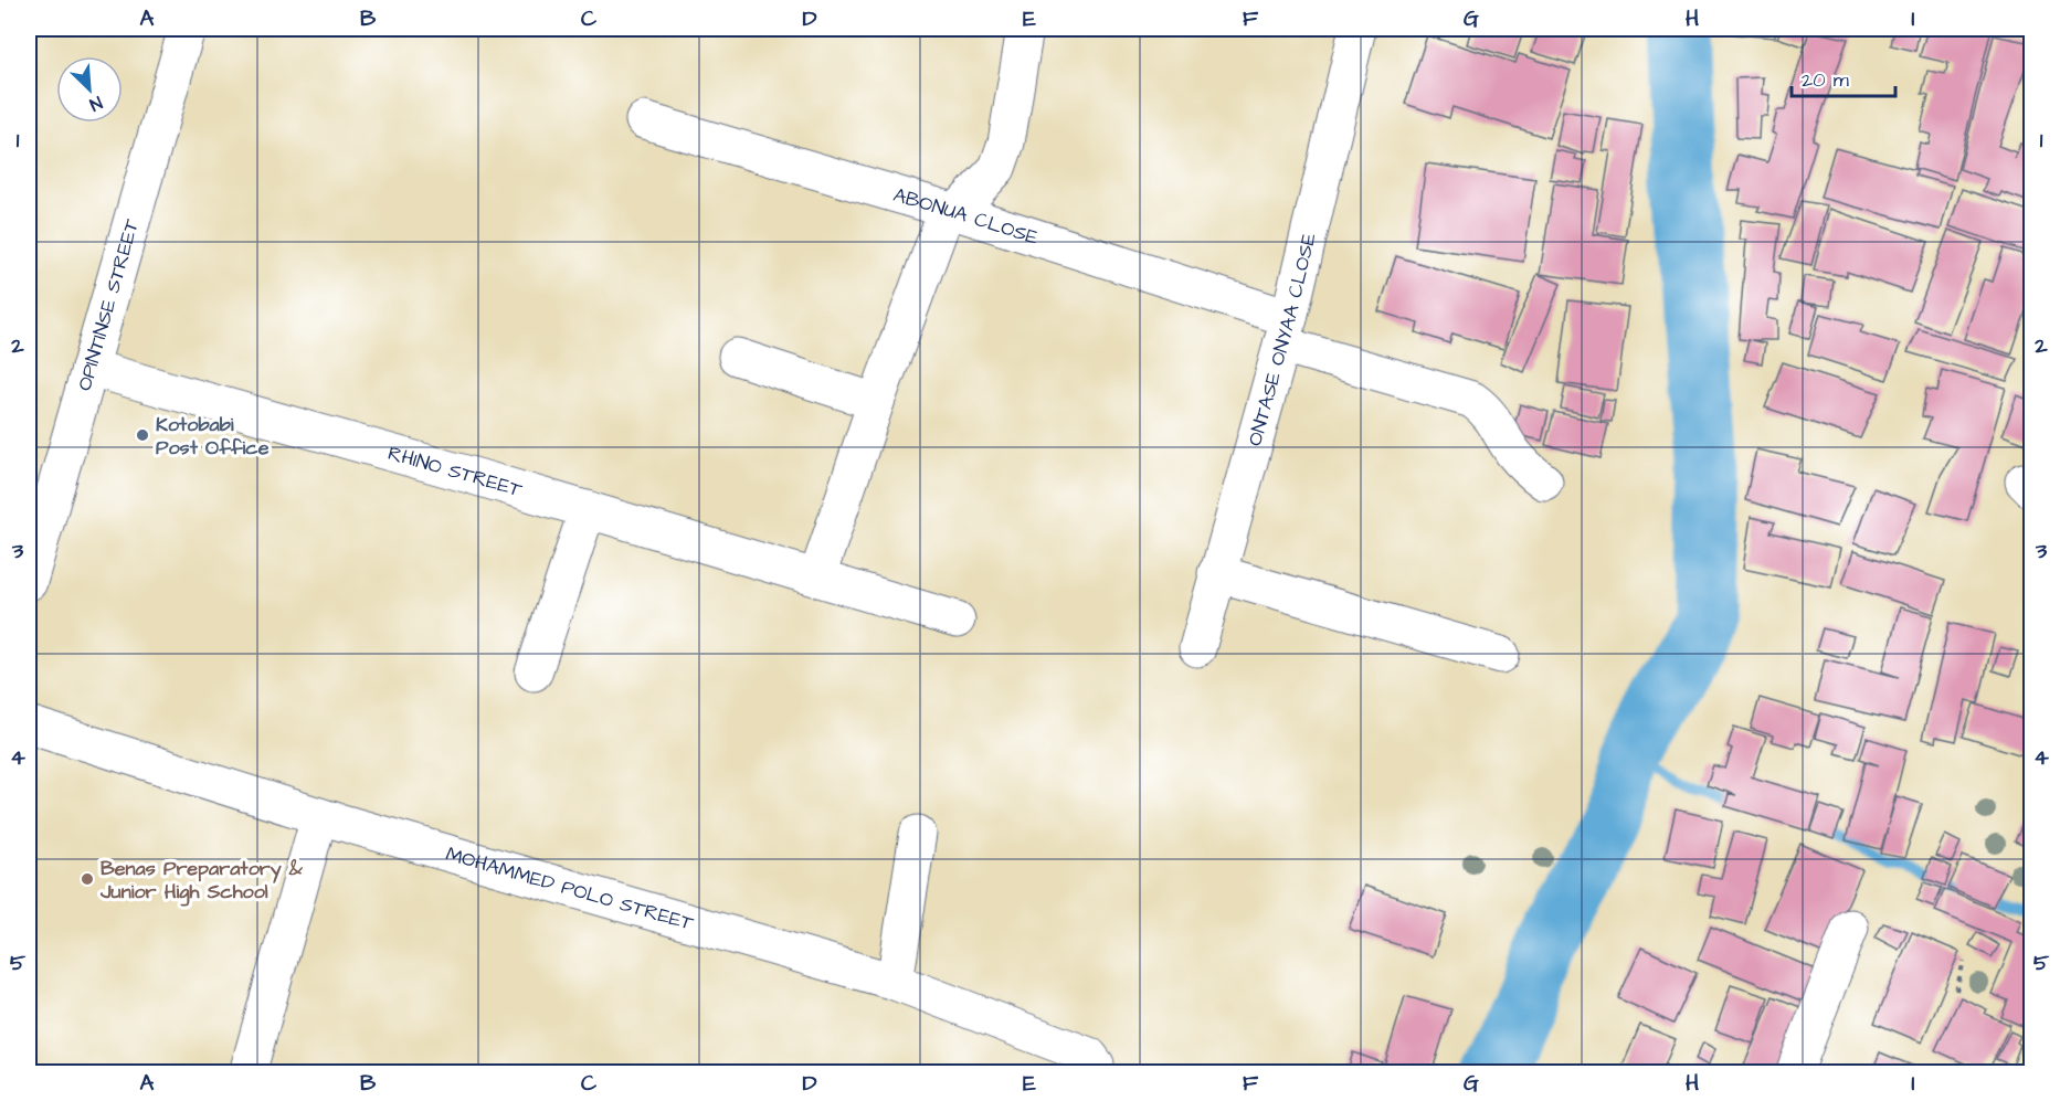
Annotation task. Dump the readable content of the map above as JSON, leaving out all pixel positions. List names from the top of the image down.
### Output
{
  "streets": {
    "street": [
      "ABONUA CLOSE",
      "OPINTINSE STREET",
      "ONTASE ONYAA CLOSE",
      "RHINO STREET",
      "MOHAMMED POLO STREET"
    ]
  },
  "crossings": [
    ["ABONUA CLOSE", "ONTASE ONYAA CLOSE"],
    ["OPINTINSE STREET", "RHINO STREET"]
  ],
  "places": ["Kotobabi Post Office", "Benas Preparatory & Junior High School"],
  "scale_bar": "20 m",
  "north": "bottom right",
  "grid": {
    "columns": [
      "A",
      "B",
      "C",
      "D",
      "E",
      "F",
      "G",
      "H",
      "I"
    ],
    "rows": [
      "1",
      "2",
      "3",
      "4",
      "5"
    ]
  }
}
